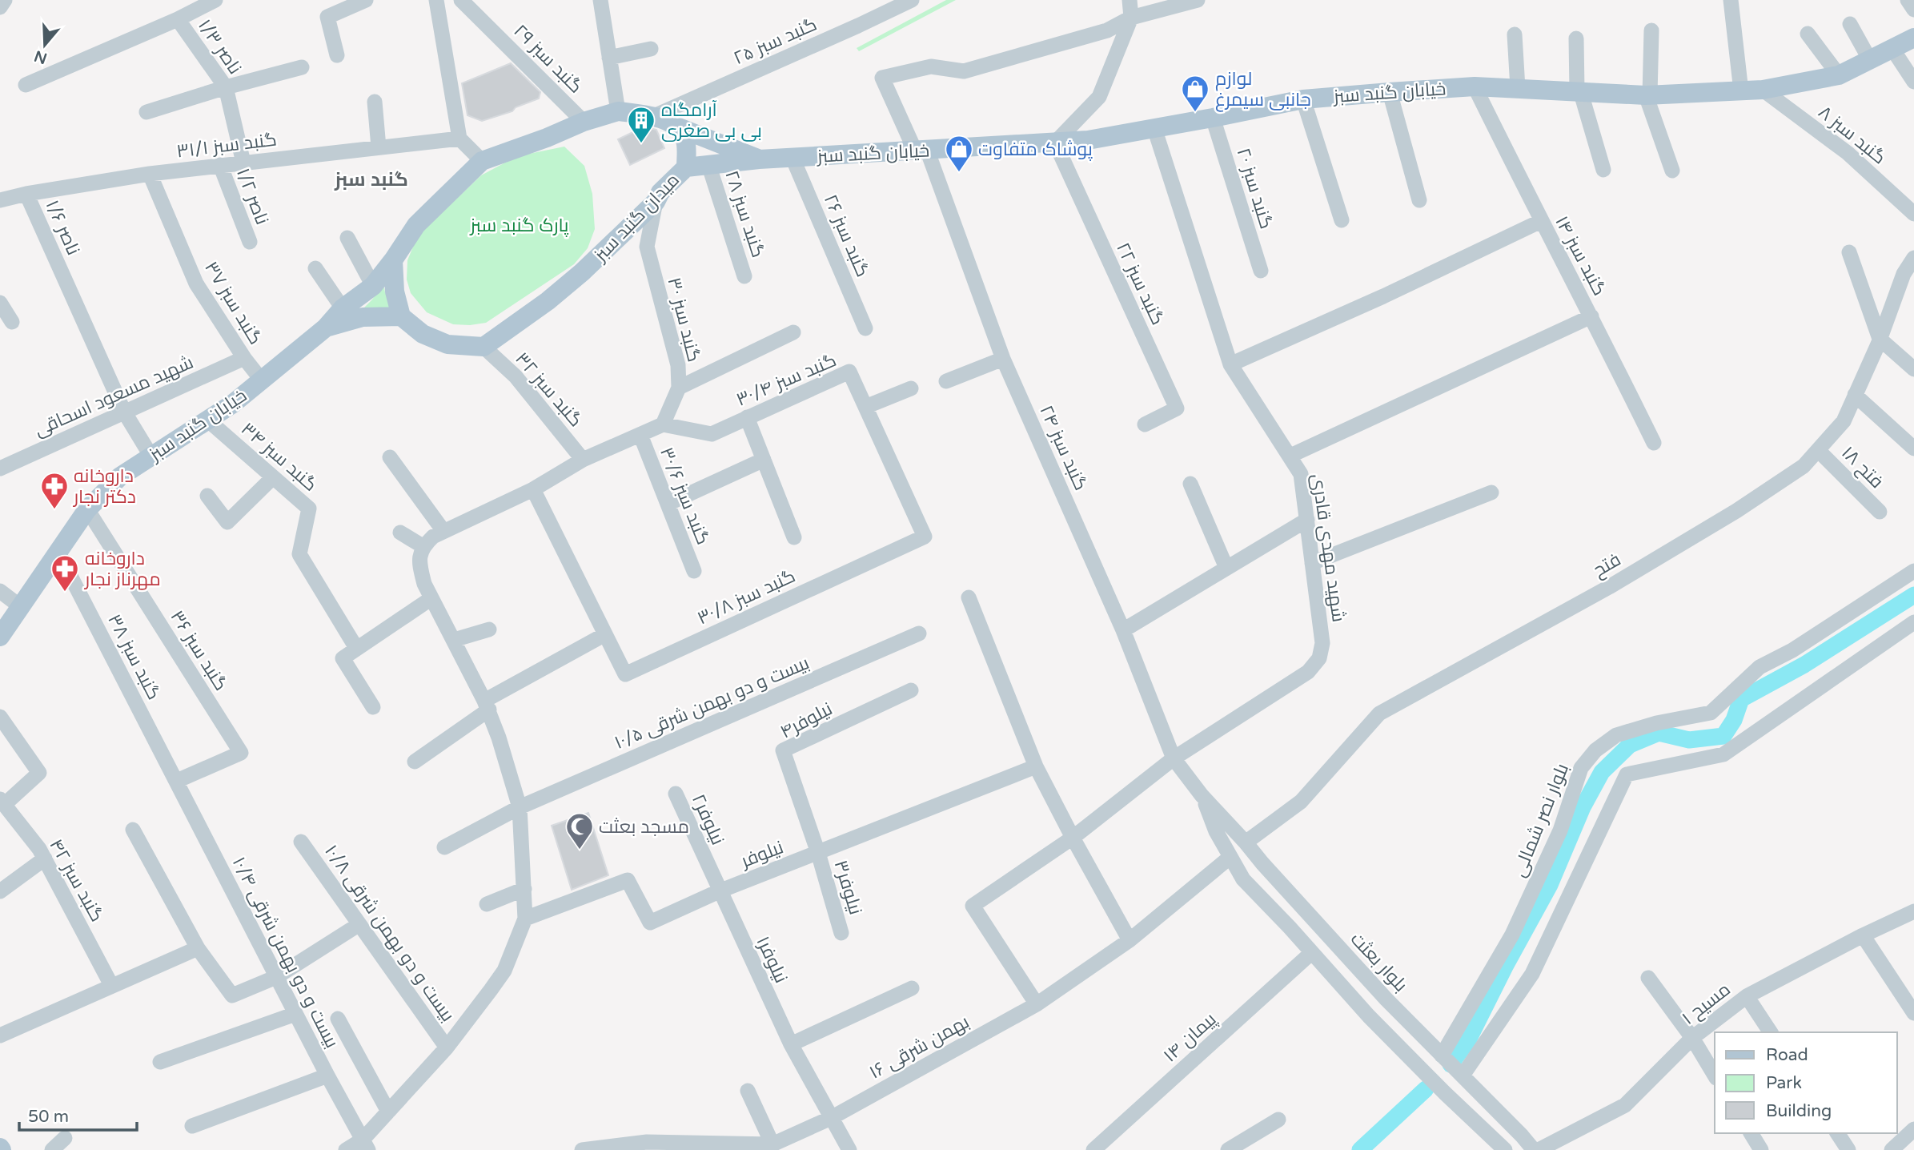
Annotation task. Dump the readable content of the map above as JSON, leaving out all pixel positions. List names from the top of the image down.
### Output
{
  "streets": {
    "main road": ["خیابان گنبد سبز", "میدان گنبد سبز"],
    "street": [
      "گنبد سبز ۲۵",
      "ناصر ۱/۳",
      "گنبد سبز ۲۹",
      "گنبد سبز ۸",
      "گنبد سبز ۳۱/۱",
      "گنبد سبز ۲۰",
      "ناصر ۱/۲",
      "گنبد سبز ۲۸",
      "ناصر ۱/۶",
      "گنبد سبز ۲۶",
      "گنبد سبز ۱۴",
      "گنبد سبز ۲۲",
      "گنبد سبز ۳۷",
      "گنبد سبز ۳۰",
      "گنبد سبز ۳۰/۴",
      "گنبد سبز ۳۲",
      "شهید مسعود اسحاقی",
      "گنبد سبز ۲۴",
      "گنبد سبز ۳۴",
      "فتح ۱۸",
      "گنبد سبز ۳۰/۶",
      "شهید مهدی قادری",
      "فتح",
      "گنبد سبز ۳۰/۸",
      "گنبد سبز ۳۶",
      "گنبد سبز ۳۸",
      "بیست و دو بهمن شرقی ۱۰/۵",
      "نیلوفر۴",
      "نیلوفر۲",
      "بلوار نصر شمالی",
      "نیلوفر",
      "گنبد سبز ۴۲",
      "نیلوفر۳",
      "بیست و دو بهمن شرقی ۱۰/۸",
      "بیست و دو بهمن شرقی ۱۰/۴",
      "نیلوفر۱",
      "بلوار بعثت",
      "مسیح ۱",
      "پیمان ۱۴",
      "بهمن شرقی ۱۶"
    ]
  },
  "crossings": [
    ["ناصر ۱/۳", "گنبد سبز ۳۱/۱"],
    ["خیابان گنبد سبز", "گنبد سبز ۸"],
    ["خیابان گنبد سبز", "گنبد سبز ۲۰"],
    ["خیابان گنبد سبز", "گنبد سبز ۲۸"],
    ["خیابان گنبد سبز", "میدان گنبد سبز"],
    ["خیابان گنبد سبز", "ناصر ۱/۶"],
    ["خیابان گنبد سبز", "گنبد سبز ۲۶"],
    ["خیابان گنبد سبز", "گنبد سبز ۱۴"],
    ["خیابان گنبد سبز", "گنبد سبز ۲۲"],
    ["خیابان گنبد سبز", "گنبد سبز ۳۷"],
    ["خیابان گنبد سبز", "گنبد سبز ۲۴"],
    ["خیابان گنبد سبز", "گنبد سبز ۳۴"],
    ["خیابان گنبد سبز", "شهید مهدی قادری"],
    ["خیابان گنبد سبز", "گنبد سبز ۳۶"],
    ["خیابان گنبد سبز", "گنبد سبز ۳۸"],
    ["گنبد سبز ۳۱/۱", "ناصر ۱/۲"],
    ["گنبد سبز ۳۱/۱", "ناصر ۱/۶"],
    ["گنبد سبز ۳۱/۱", "گنبد سبز ۳۷"],
    ["میدان گنبد سبز", "گنبد سبز ۳۰"],
    ["میدان گنبد سبز", "گنبد سبز ۳۲"],
    ["ناصر ۱/۶", "شهید مسعود اسحاقی"],
    ["گنبد سبز ۳۷", "شهید مسعود اسحاقی"],
    ["گنبد سبز ۳۰", "گنبد سبز ۳۰/۴"],
    ["گنبد سبز ۳۰/۴", "گنبد سبز ۳۰/۸"],
    ["گنبد سبز ۲۴", "شهید مهدی قادری"],
    ["گنبد سبز ۲۴", "بلوار بعثت"],
    ["فتح ۱۸", "فتح"],
    ["شهید مهدی قادری", "بلوار بعثت"],
    ["شهید مهدی قادری", "بهمن شرقی ۱۶"],
    ["فتح", "بلوار بعثت"],
    ["گنبد سبز ۳۶", "گنبد سبز ۳۸"],
    ["گنبد سبز ۳۶", "بیست و دو بهمن شرقی ۱۰/۴"],
    ["گنبد سبز ۳۸", "بیست و دو بهمن شرقی ۱۰/۴"],
    ["نیلوفر۴", "نیلوفر"],
    ["نیلوفر۴", "نیلوفر۳"],
    ["نیلوفر۲", "نیلوفر"],
    ["نیلوفر۲", "نیلوفر۱"],
    ["بلوار نصر شمالی", "بلوار بعثت"],
    ["نیلوفر", "نیلوفر۳"],
    ["نیلوفر", "نیلوفر۱"],
    ["نیلوفر۱", "بهمن شرقی ۱۶"],
    ["بلوار بعثت", "پیمان ۱۴"],
    ["بلوار بعثت", "بهمن شرقی ۱۶"]
  ],
  "districts": ["گنبد سبز"],
  "parks": ["پارک گنبد سبز"],
  "places": {
    "shop": ["لوازم جانبی سیمرغ", "پوشاک متفاوت"],
    "building": ["آرامگاه بی بی صغری"],
    "pharmacy": ["داروخانه دکتر نجار", "داروخانه مهرناز نجار"],
    "mosque": ["مسجد بعثت"]
  },
  "legend": ["Road", "Park", "Building"],
  "scale_bar": "50 m",
  "north": "bottom"
}
